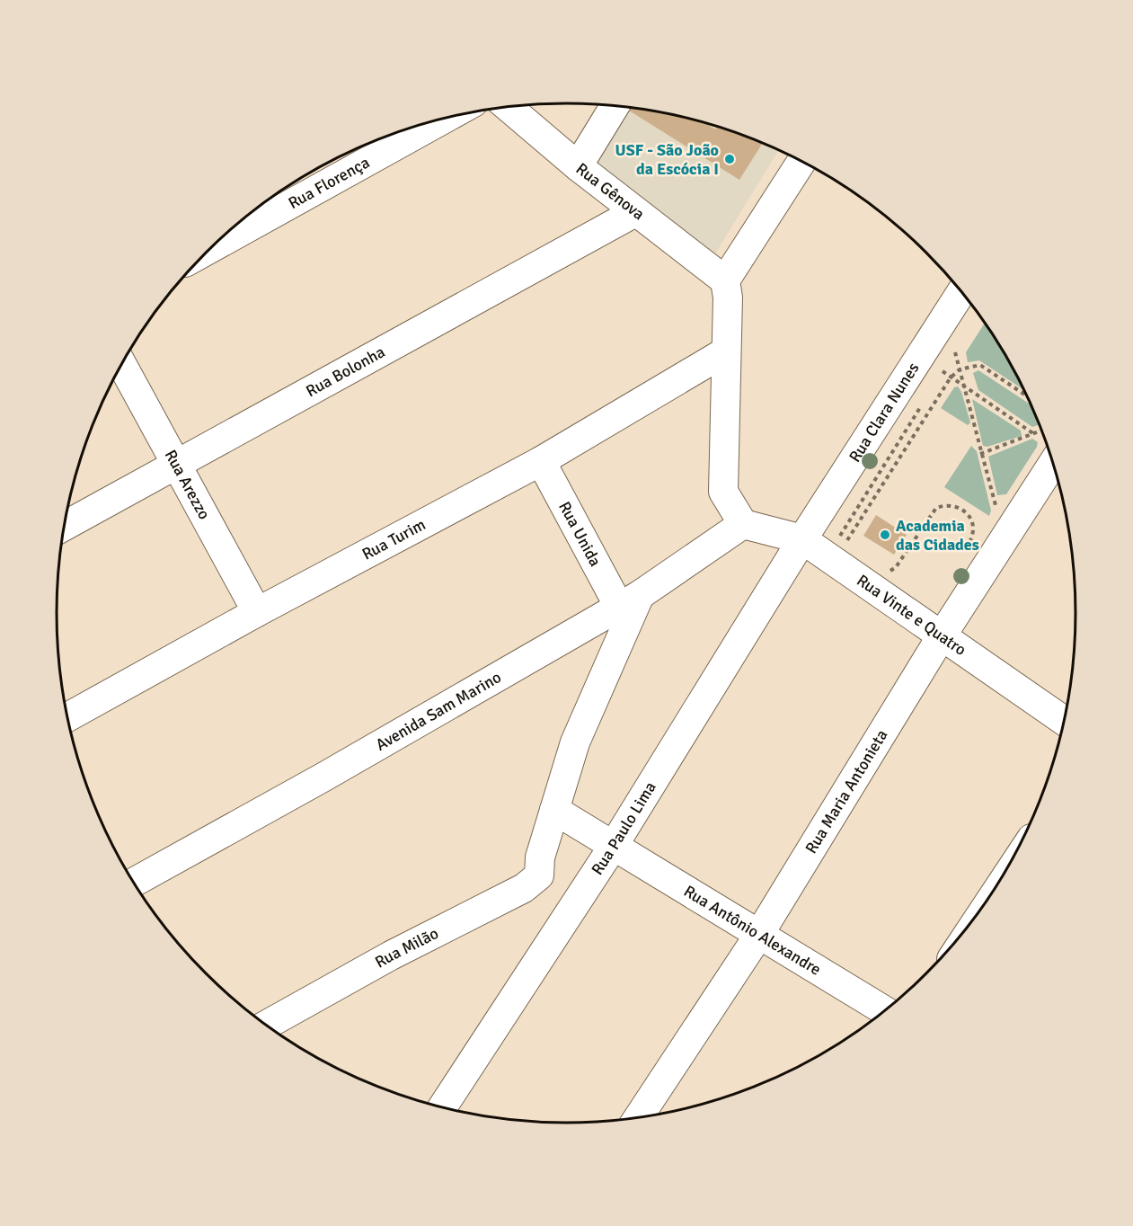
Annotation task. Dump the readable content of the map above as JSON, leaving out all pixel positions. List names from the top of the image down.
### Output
{
  "streets": {
    "street": [
      "Rua Florença",
      "Rua Gênova",
      "Rua Bolonha",
      "Rua Clara Nunes",
      "Rua Arezzo",
      "Rua Unida",
      "Rua Turim",
      "Rua Vinte e Quatro",
      "Avenida Sam Marino",
      "Rua Maria Antonieta",
      "Rua Paulo Lima",
      "Rua Antônio Alexandre",
      "Rua Milão"
    ]
  },
  "crossings": [
    ["Rua Gênova", "Rua Bolonha"],
    ["Rua Bolonha", "Rua Arezzo"],
    ["Rua Clara Nunes", "Rua Vinte e Quatro"],
    ["Rua Clara Nunes", "Rua Paulo Lima"],
    ["Rua Arezzo", "Rua Turim"],
    ["Rua Unida", "Rua Turim"],
    ["Rua Unida", "Avenida Sam Marino"],
    ["Rua Unida", "Rua Milão"],
    ["Rua Vinte e Quatro", "Avenida Sam Marino"],
    ["Rua Vinte e Quatro", "Rua Maria Antonieta"],
    ["Rua Vinte e Quatro", "Rua Paulo Lima"],
    ["Avenida Sam Marino", "Rua Milão"],
    ["Rua Maria Antonieta", "Rua Antônio Alexandre"],
    ["Rua Paulo Lima", "Rua Antônio Alexandre"],
    ["Rua Antônio Alexandre", "Rua Milão"]
  ],
  "places": ["USF - São João da Escócia I", "Academia das Cidades"]
}
